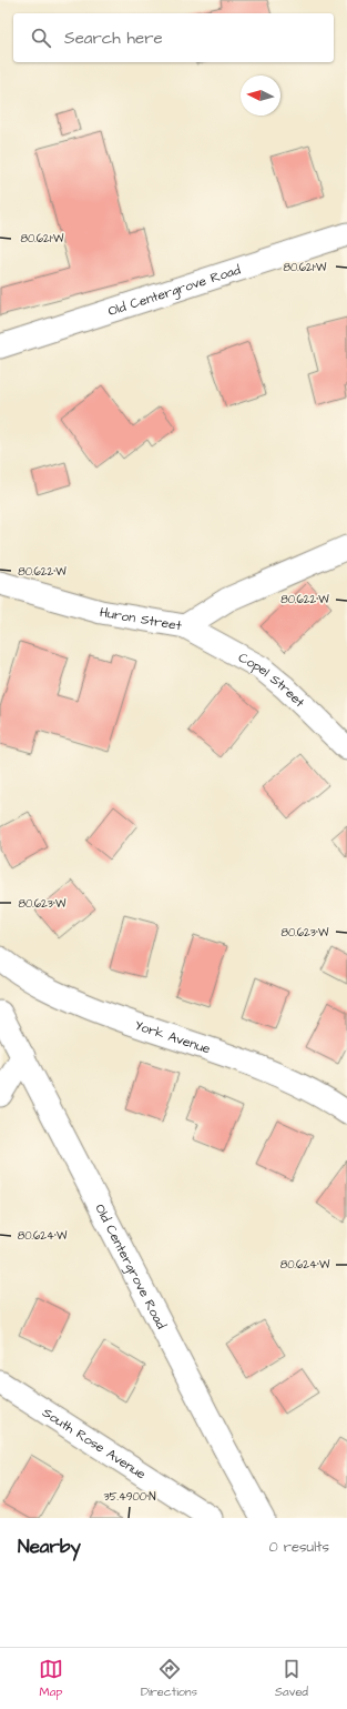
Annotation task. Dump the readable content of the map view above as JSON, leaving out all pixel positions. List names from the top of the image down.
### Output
{
  "streets": {
    "street": [
      "Old Centergrove Road",
      "Huron Street",
      "Copel Street",
      "York Avenue",
      "South Rose Avenue"
    ]
  },
  "crossings": [
    ["Huron Street", "Copel Street"]
  ],
  "north": "left",
  "page": {
    "search": "Search here",
    "heading": ["Nearby", "0 results"],
    "nav": ["Map", "Directions", "Saved"]
  },
  "coordinates": [
    "80.621°W",
    "80.622°W",
    "80.623°W",
    "80.624°W",
    "35.4900°N"
  ]
}
